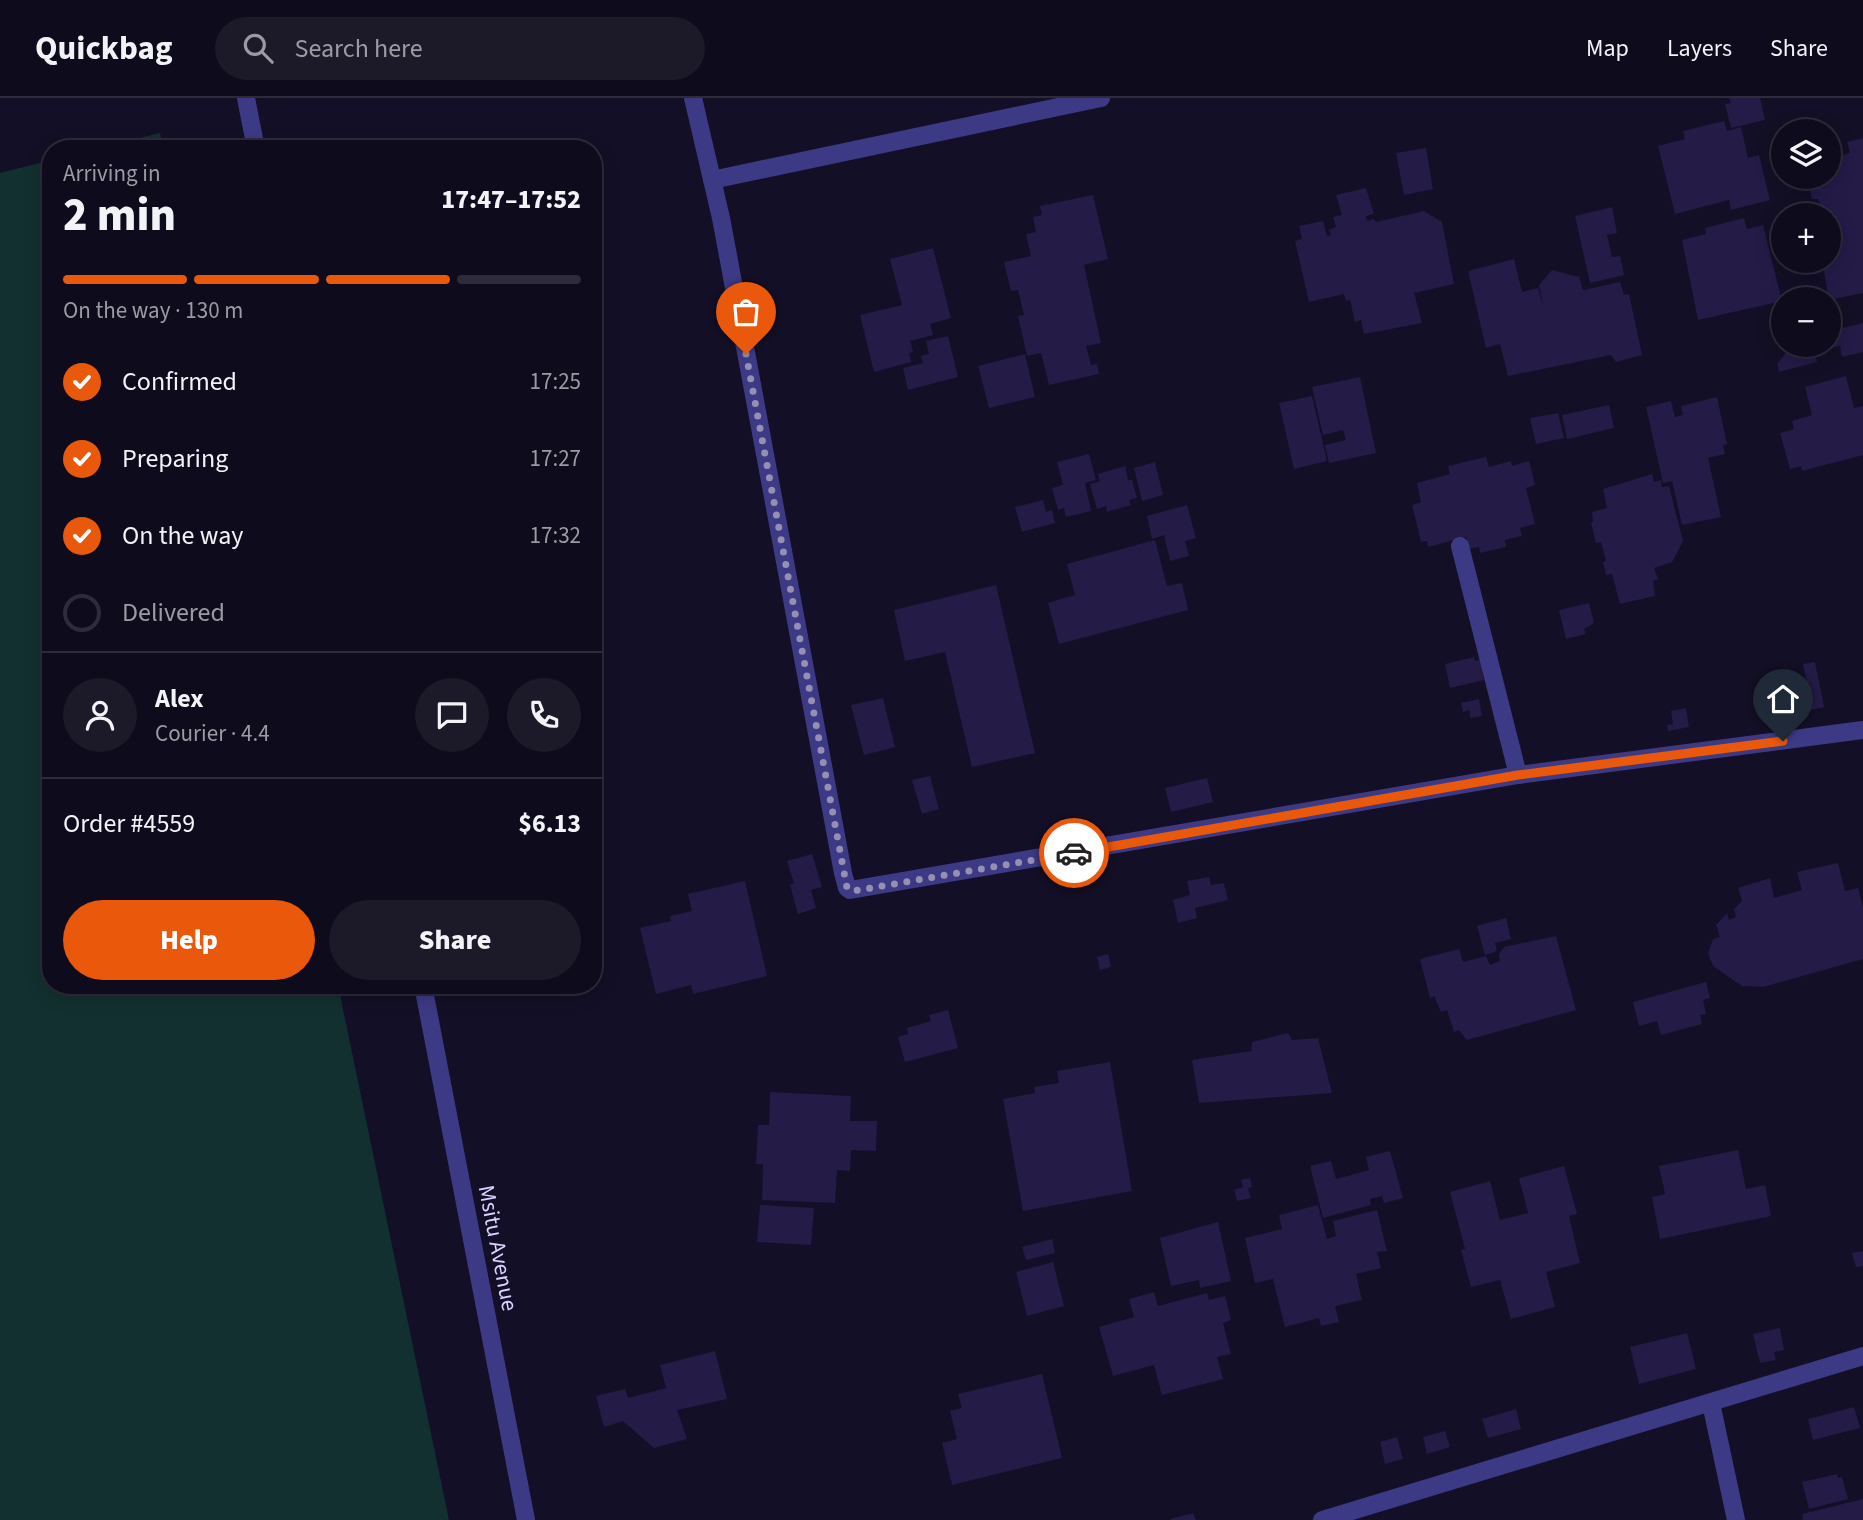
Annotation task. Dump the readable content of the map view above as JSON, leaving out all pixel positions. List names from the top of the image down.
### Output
{
  "streets": {
    "street": ["Msitu Avenue"]
  },
  "page": {
    "header": "Quickbag",
    "search": "Search here",
    "nav": ["Map", "Layers", "Share"],
    "map_buttons": ["+", "−"],
    "heading": ["2 min", "Arriving in", "17:47–17:52"],
    "panel": [
      "Alex",
      "Courier · 4.4",
      "Order #4559",
      "$6.13"
    ],
    "bar": "On the way · 130 m",
    "list": [
      ["Confirmed", "17:25"],
      ["Preparing", "17:27"],
      ["On the way", "17:32"],
      "Delivered"
    ],
    "buttons": ["Help", "Share"]
  }
}
